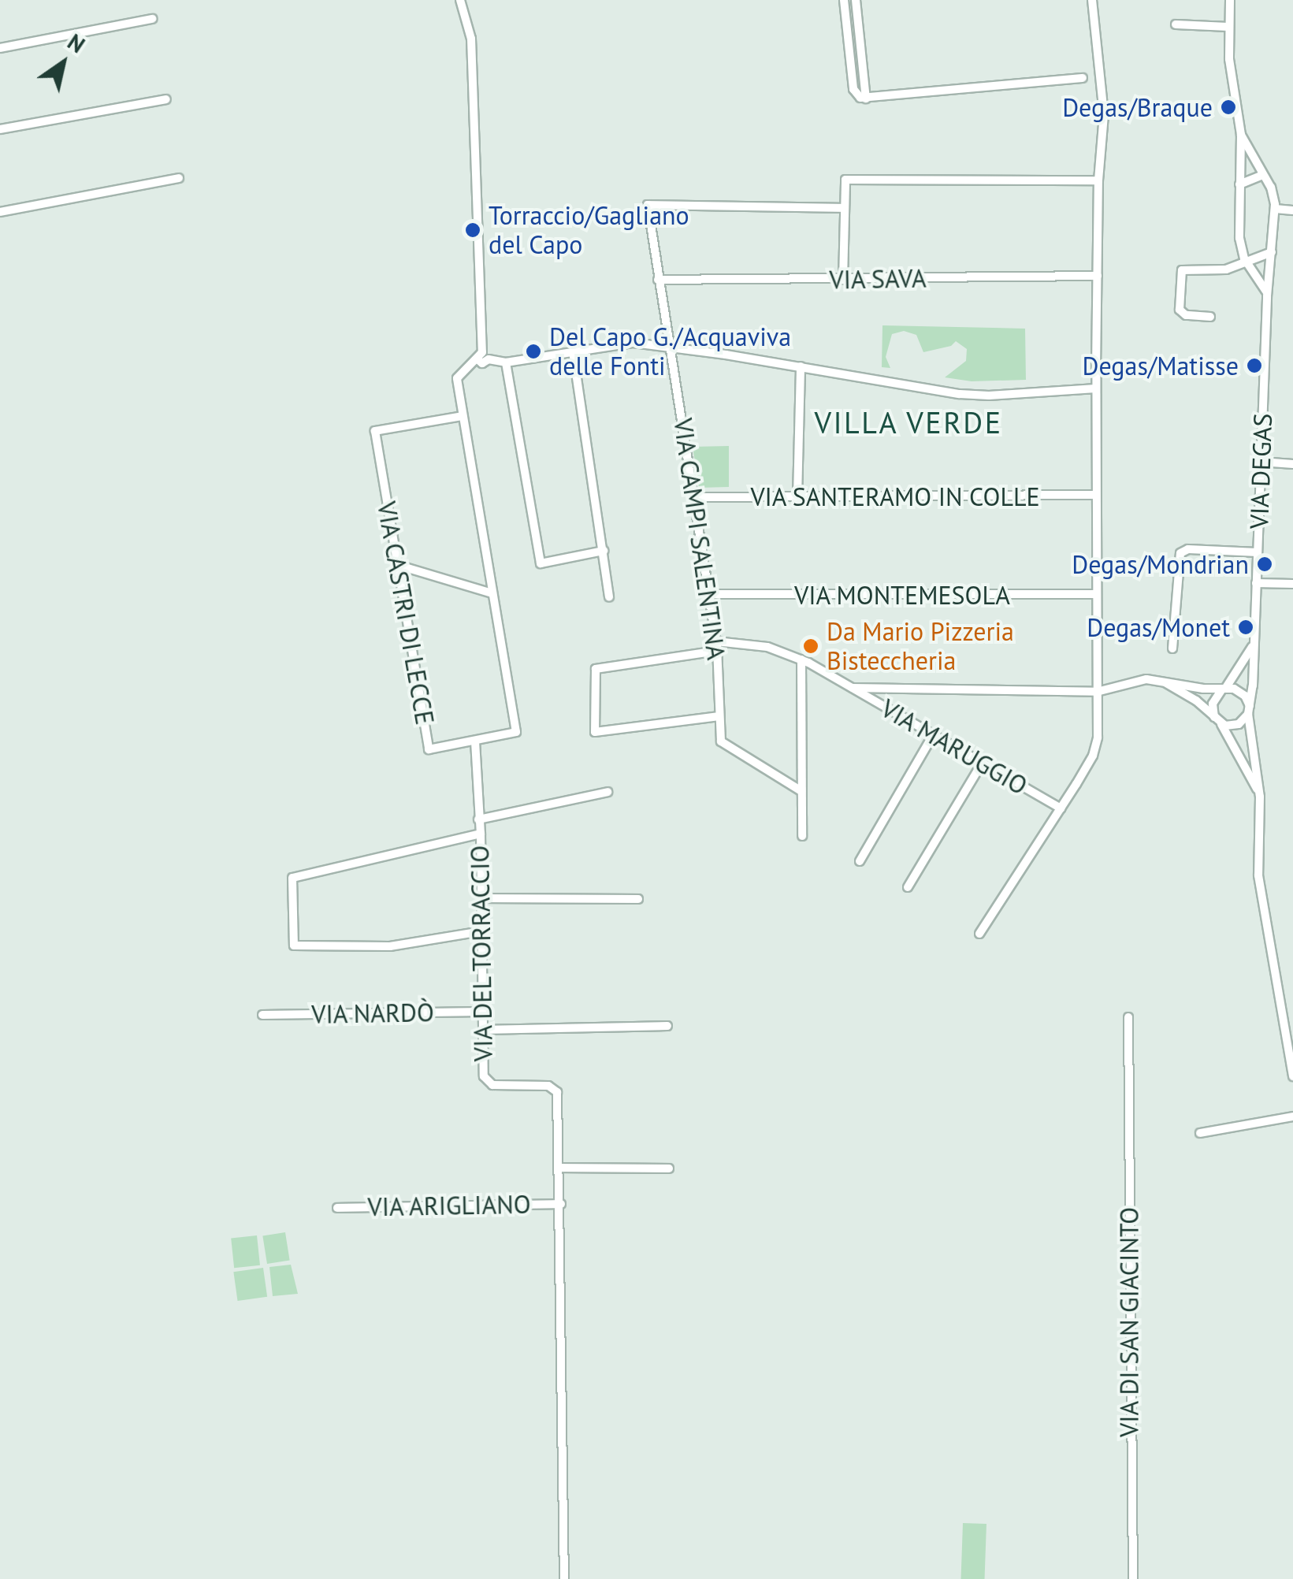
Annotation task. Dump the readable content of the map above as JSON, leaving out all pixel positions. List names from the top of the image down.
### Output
{
  "streets": {
    "street": [
      "VIA SAVA",
      "VIA DEGAS",
      "VIA SANTERAMO IN COLLE",
      "VIA CAMPI SALENTINA",
      "VIA MONTEMESOLA",
      "VIA CASTRI DI LECCE",
      "VIA MARUGGIO",
      "VIA DEL TORRACCIO",
      "VIA NARDÒ",
      "VIA ARIGLIANO",
      "VIA DI SAN GIACINTO"
    ]
  },
  "crossings": [
    ["VIA SAVA", "VIA CAMPI SALENTINA"],
    ["VIA SANTERAMO IN COLLE", "VIA CAMPI SALENTINA"],
    ["VIA CAMPI SALENTINA", "VIA MONTEMESOLA"],
    ["VIA CAMPI SALENTINA", "VIA MARUGGIO"],
    ["VIA CASTRI DI LECCE", "VIA DEL TORRACCIO"],
    ["VIA DEL TORRACCIO", "VIA NARDÒ"],
    ["VIA DEL TORRACCIO", "VIA ARIGLIANO"]
  ],
  "districts": ["VILLA VERDE"],
  "places": [
    "Degas/Braque",
    "Torraccio/Gagliano del Capo",
    "Del Capo G./Acquaviva delle Fonti",
    "Degas/Matisse",
    "Degas/Mondrian",
    "Degas/Monet",
    "Da Mario Pizzeria Bisteccheria"
  ],
  "north": "top right"
}
